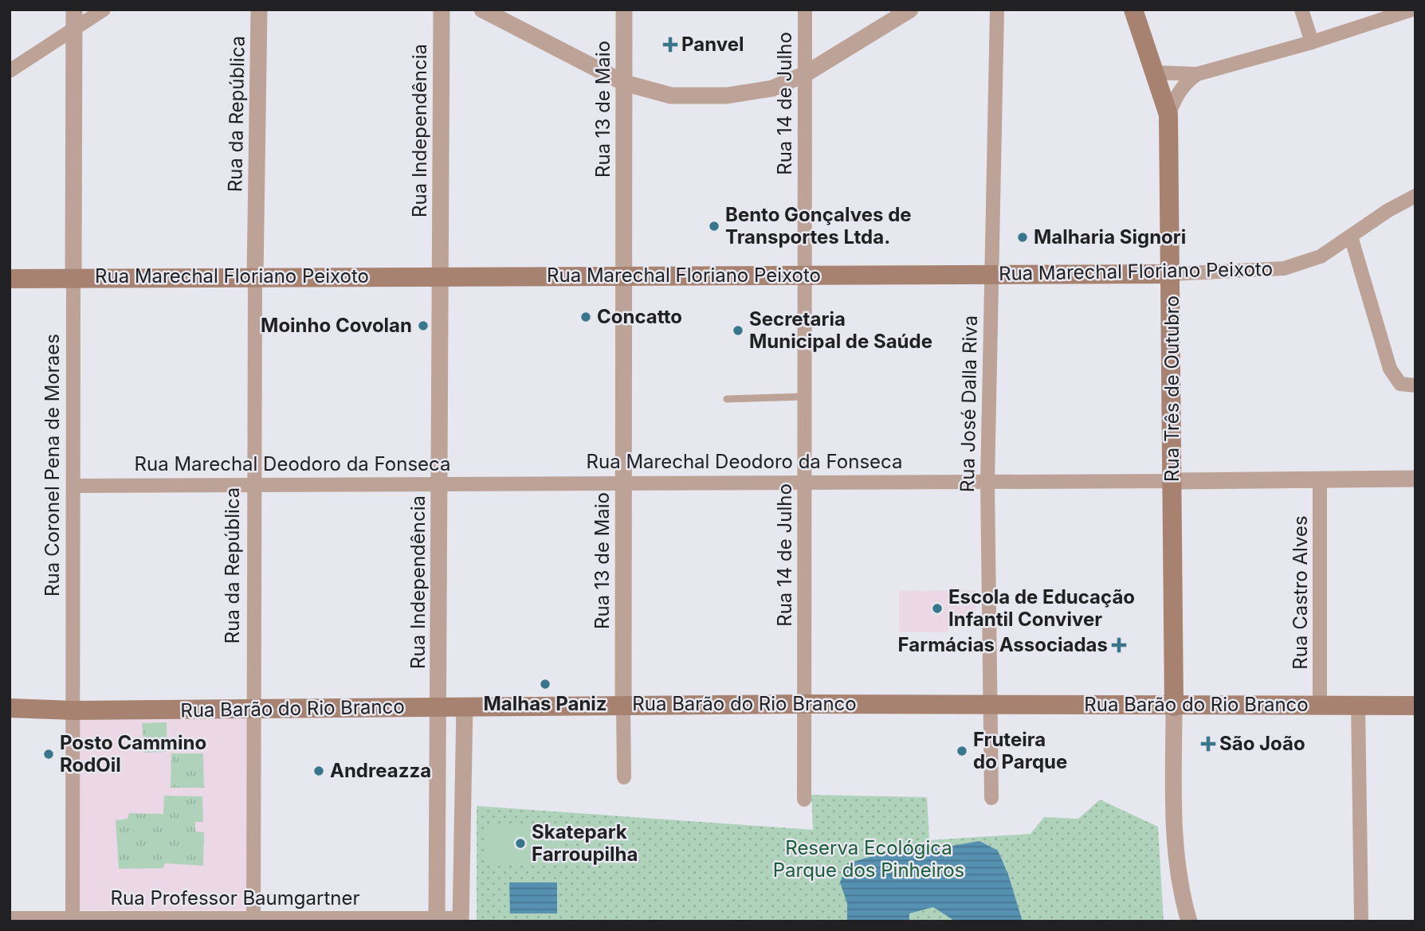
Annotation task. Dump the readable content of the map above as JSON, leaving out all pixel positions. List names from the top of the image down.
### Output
{
  "streets": {
    "main road": ["Rua Marechal Floriano Peixoto", "Rua Três de Outubro", "Rua Barão do Rio Branco"],
    "street": [
      "Rua 14 de Julho",
      "Rua 13 de Maio",
      "Rua da República",
      "Rua Independência",
      "Rua José Dalla Riva",
      "Rua Marechal Deodoro da Fonseca",
      "Rua Coronel Pena de Moraes",
      "Rua Castro Alves",
      "Rua Professor Baumgartner"
    ]
  },
  "crossings": [
    ["Rua 14 de Julho", "Rua Marechal Floriano Peixoto"],
    ["Rua 14 de Julho", "Rua Marechal Deodoro da Fonseca"],
    ["Rua 14 de Julho", "Rua Barão do Rio Branco"],
    ["Rua 13 de Maio", "Rua Marechal Floriano Peixoto"],
    ["Rua 13 de Maio", "Rua Marechal Deodoro da Fonseca"],
    ["Rua 13 de Maio", "Rua Barão do Rio Branco"],
    ["Rua da República", "Rua Marechal Floriano Peixoto"],
    ["Rua da República", "Rua Marechal Deodoro da Fonseca"],
    ["Rua da República", "Rua Barão do Rio Branco"],
    ["Rua da República", "Rua Professor Baumgartner"],
    ["Rua Independência", "Rua Marechal Floriano Peixoto"],
    ["Rua Independência", "Rua Marechal Deodoro da Fonseca"],
    ["Rua Independência", "Rua Barão do Rio Branco"],
    ["Rua Independência", "Rua Professor Baumgartner"],
    ["Rua Marechal Floriano Peixoto", "Rua Três de Outubro"],
    ["Rua Marechal Floriano Peixoto", "Rua José Dalla Riva"],
    ["Rua Marechal Floriano Peixoto", "Rua Coronel Pena de Moraes"],
    ["Rua Três de Outubro", "Rua Marechal Deodoro da Fonseca"],
    ["Rua Três de Outubro", "Rua Barão do Rio Branco"],
    ["Rua José Dalla Riva", "Rua Marechal Deodoro da Fonseca"],
    ["Rua José Dalla Riva", "Rua Barão do Rio Branco"],
    ["Rua Marechal Deodoro da Fonseca", "Rua Coronel Pena de Moraes"],
    ["Rua Marechal Deodoro da Fonseca", "Rua Castro Alves"],
    ["Rua Coronel Pena de Moraes", "Rua Barão do Rio Branco"],
    ["Rua Coronel Pena de Moraes", "Rua Professor Baumgartner"],
    ["Rua Castro Alves", "Rua Barão do Rio Branco"]
  ],
  "parks": ["Reserva Ecológica Parque dos Pinheiros"],
  "places": {
    "health": ["Panvel", "Farmácias Associadas", "São João"],
    "other": [
      "Bento Gonçalves de Transportes Ltda.",
      "Malharia Signori",
      "Concatto",
      "Moinho Covolan",
      "Secretaria Municipal de Saúde",
      "Escola de Educação Infantil Conviver",
      "Malhas Paniz",
      "Fruteira do Parque",
      "Posto Cammino RodOil",
      "Andreazza",
      "Skatepark Farroupilha"
    ]
  }
}
